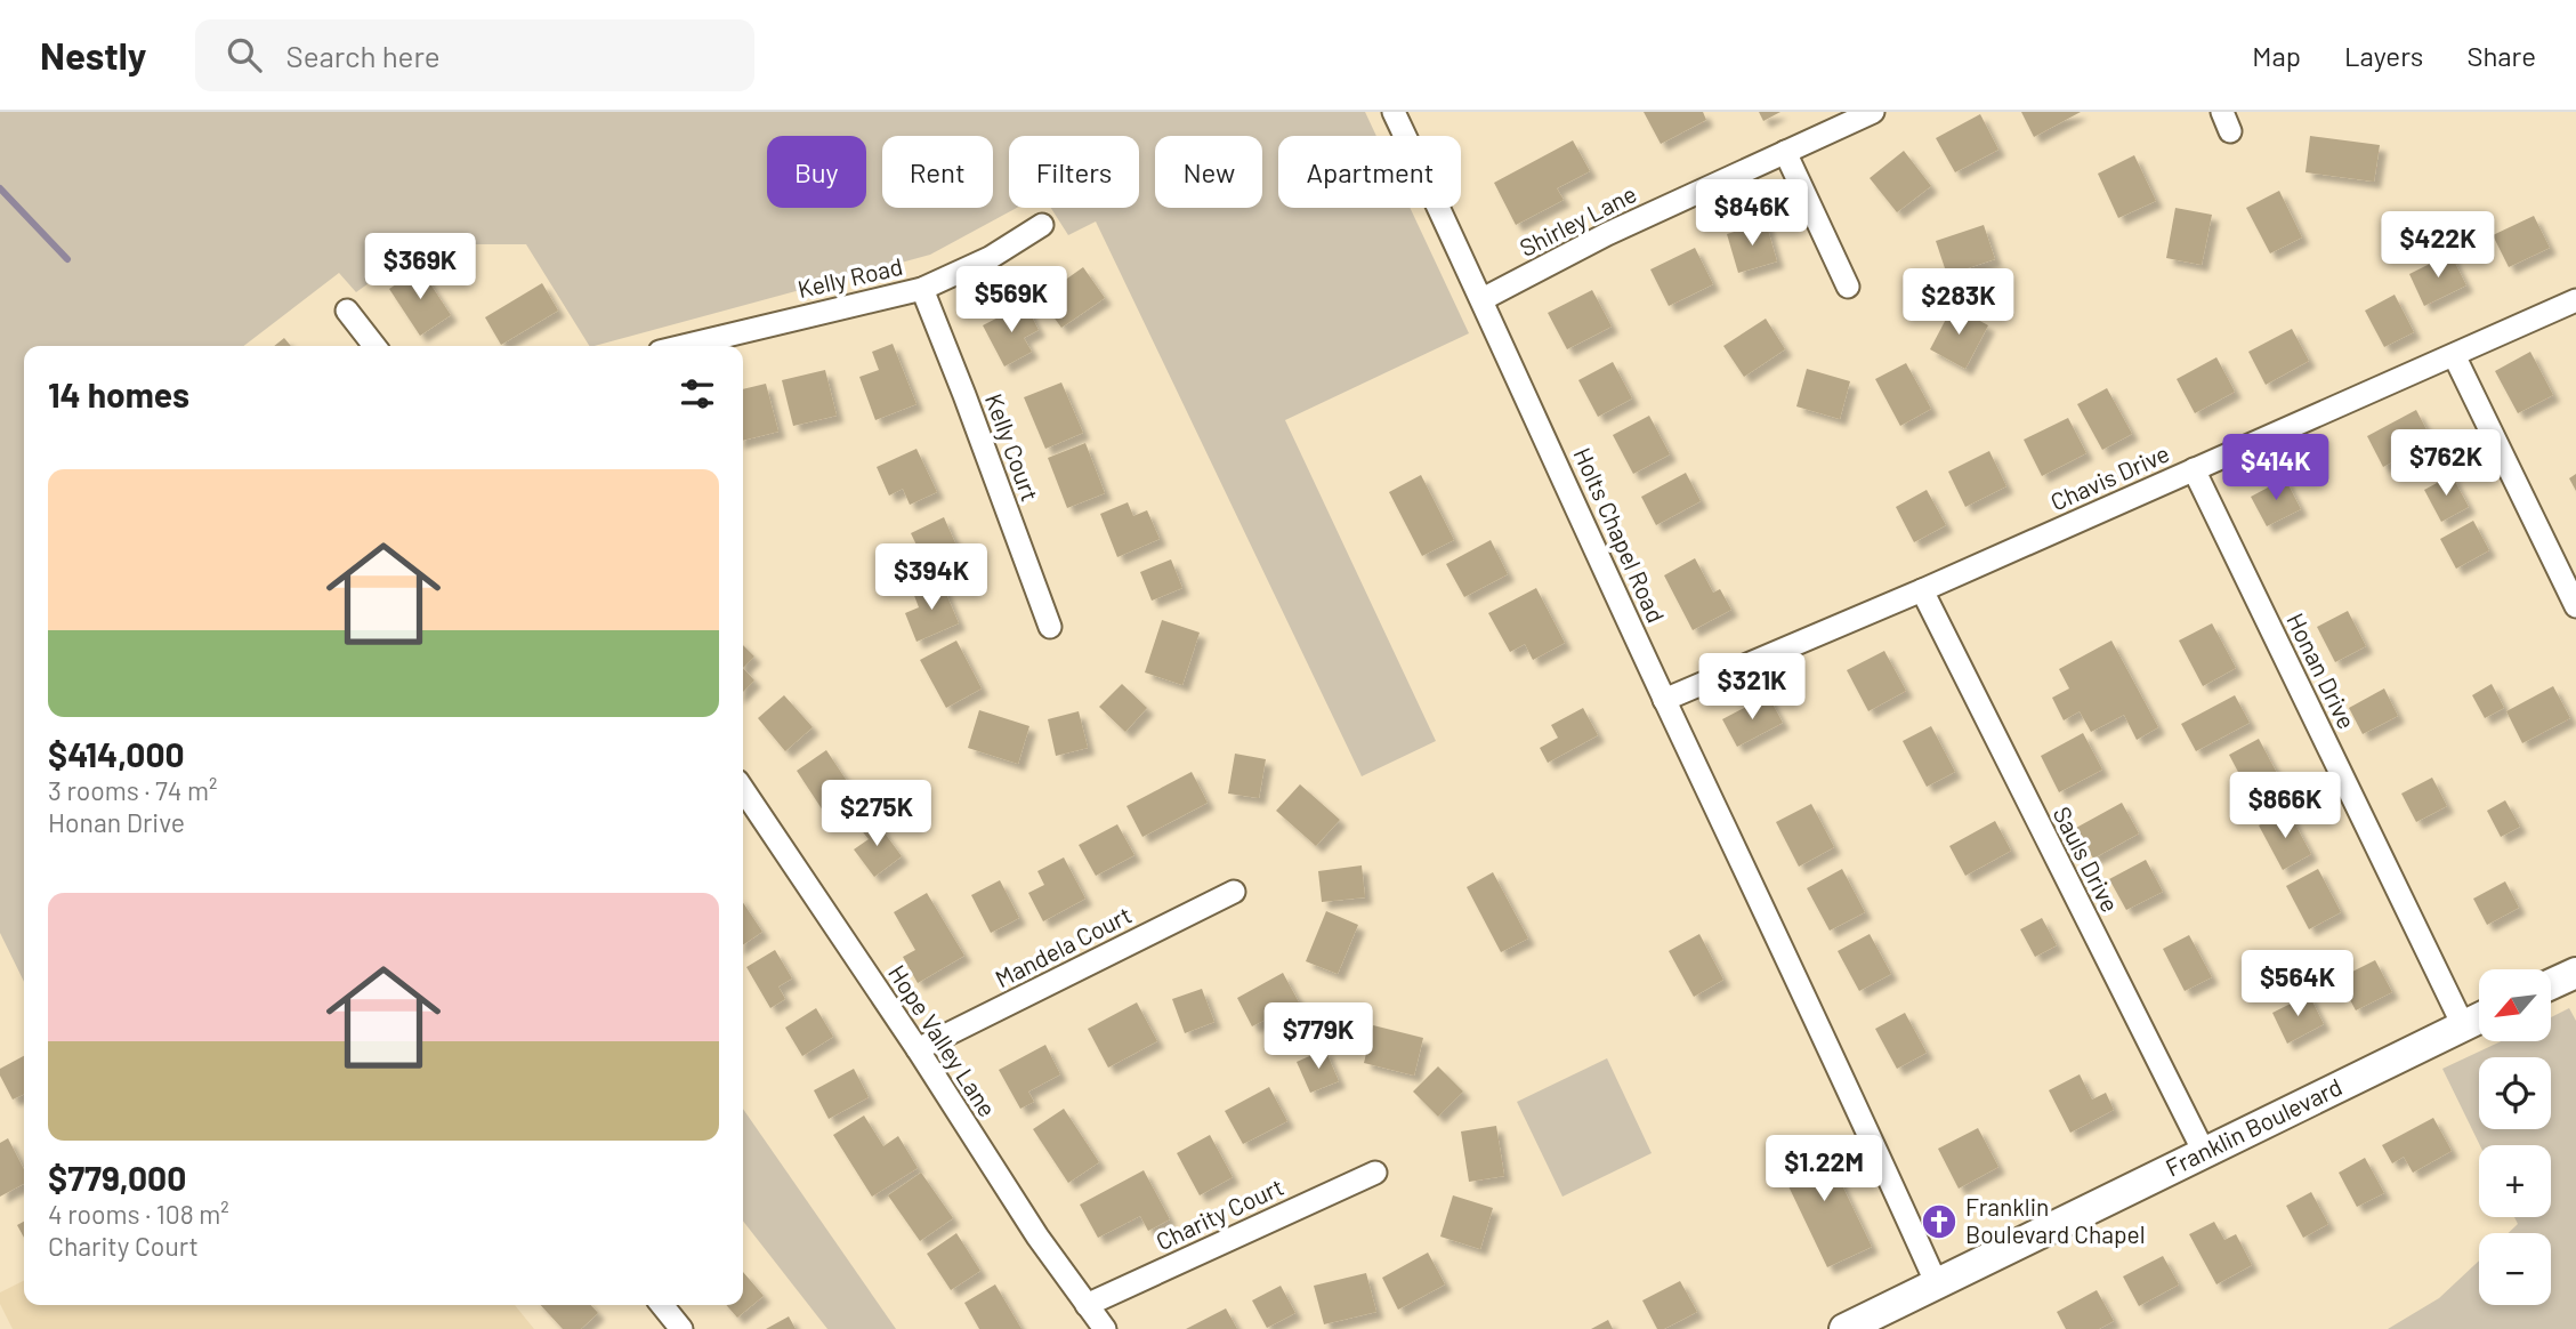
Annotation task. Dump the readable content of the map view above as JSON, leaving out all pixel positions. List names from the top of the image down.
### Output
{
  "streets": {
    "street": [
      "Shirley Lane",
      "Kelly Road",
      "Kelly Court",
      "Chavis Drive",
      "Holts Chapel Road",
      "Honan Drive",
      "Sauls Drive",
      "Mandela Court",
      "Hope Valley Lane",
      "Franklin Boulevard",
      "Charity Court"
    ]
  },
  "crossings": [
    ["Shirley Lane", "Holts Chapel Road"],
    ["Kelly Road", "Kelly Court"],
    ["Chavis Drive", "Holts Chapel Road"],
    ["Chavis Drive", "Honan Drive"],
    ["Chavis Drive", "Sauls Drive"],
    ["Holts Chapel Road", "Franklin Boulevard"],
    ["Honan Drive", "Franklin Boulevard"],
    ["Sauls Drive", "Franklin Boulevard"],
    ["Mandela Court", "Hope Valley Lane"],
    ["Hope Valley Lane", "Charity Court"]
  ],
  "places": {
    "church": ["Franklin Boulevard Chapel"]
  },
  "north": "bottom left",
  "page": {
    "header": "Nestly",
    "search": "Search here",
    "nav": ["Map", "Layers", "Share"],
    "chip": [
      "Buy",
      "Rent",
      "Filters",
      "New",
      "Apartment"
    ],
    "price": [
      "$846K",
      "$422K",
      "$369K",
      "$569K",
      "$283K",
      "$762K",
      "$414K",
      "$394K",
      "$321K",
      "$866K",
      "$275K",
      "$564K",
      "$779K",
      "$1.22M"
    ],
    "heading": "14 homes",
    "list": [
      {
        "name": "$414,000",
        "note": "3 rooms · 74 m² · Honan Drive"
      },
      {
        "name": "$779,000",
        "note": "4 rooms · 108 m² · Charity Court"
      }
    ],
    "map_buttons": ["+", "−"]
  }
}
